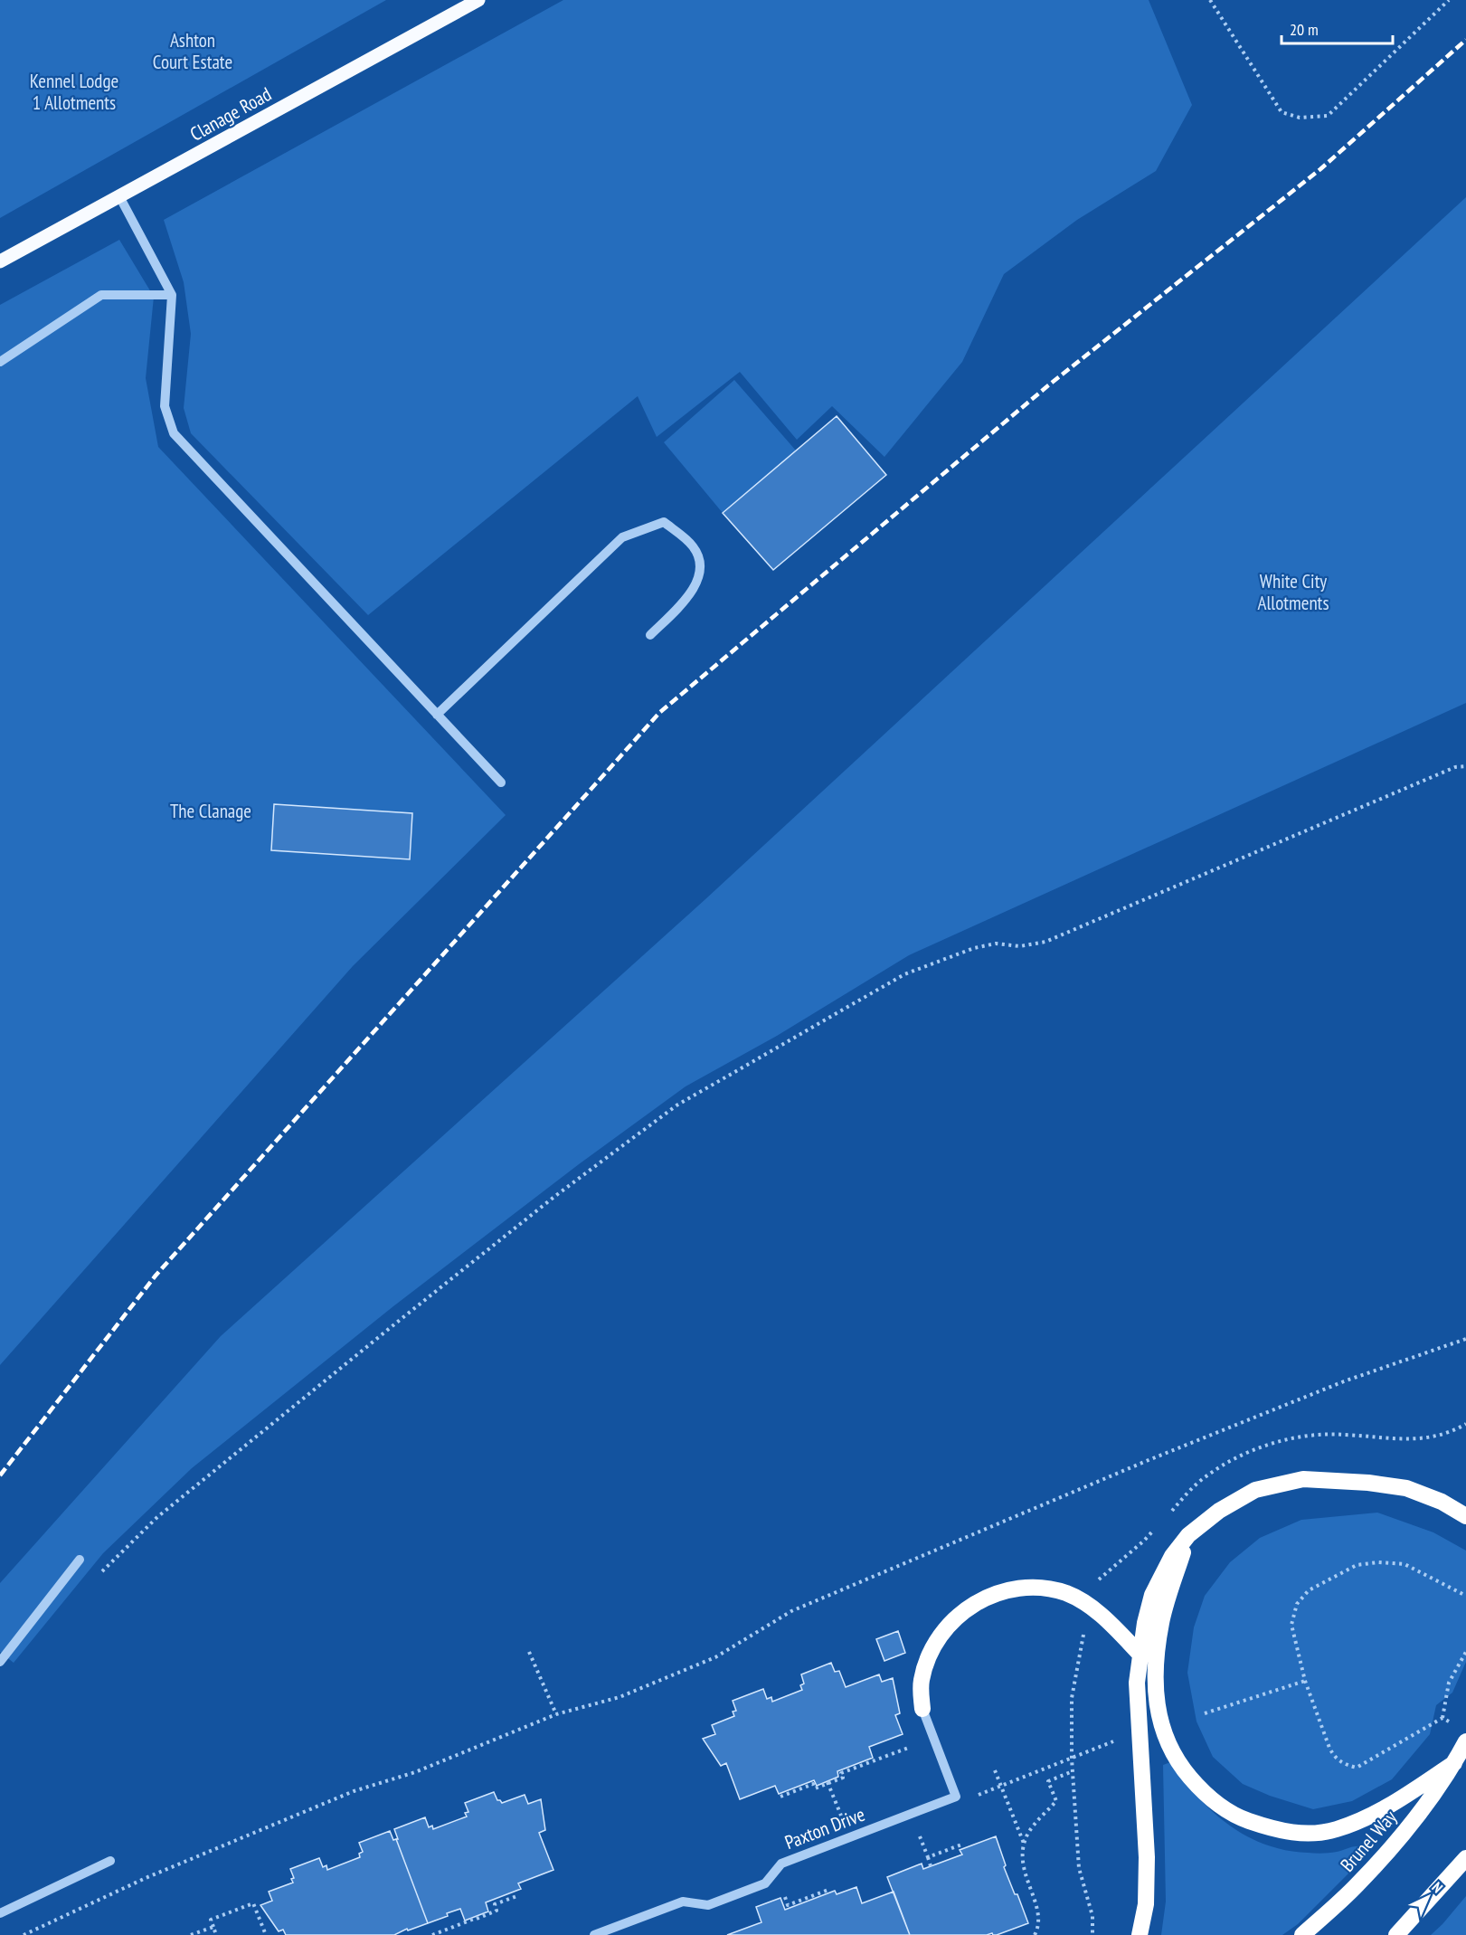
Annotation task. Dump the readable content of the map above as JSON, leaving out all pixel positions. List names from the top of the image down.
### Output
{
  "streets": {
    "highway": ["Brunel Way"],
    "main road": ["Clanage Road"],
    "street": ["Paxton Drive"]
  },
  "parks": [
    "Ashton Court Estate",
    "Kennel Lodge 1 Allotments",
    "White City Allotments",
    "The Clanage"
  ],
  "scale_bar": "20 m",
  "north": "top right"
}
